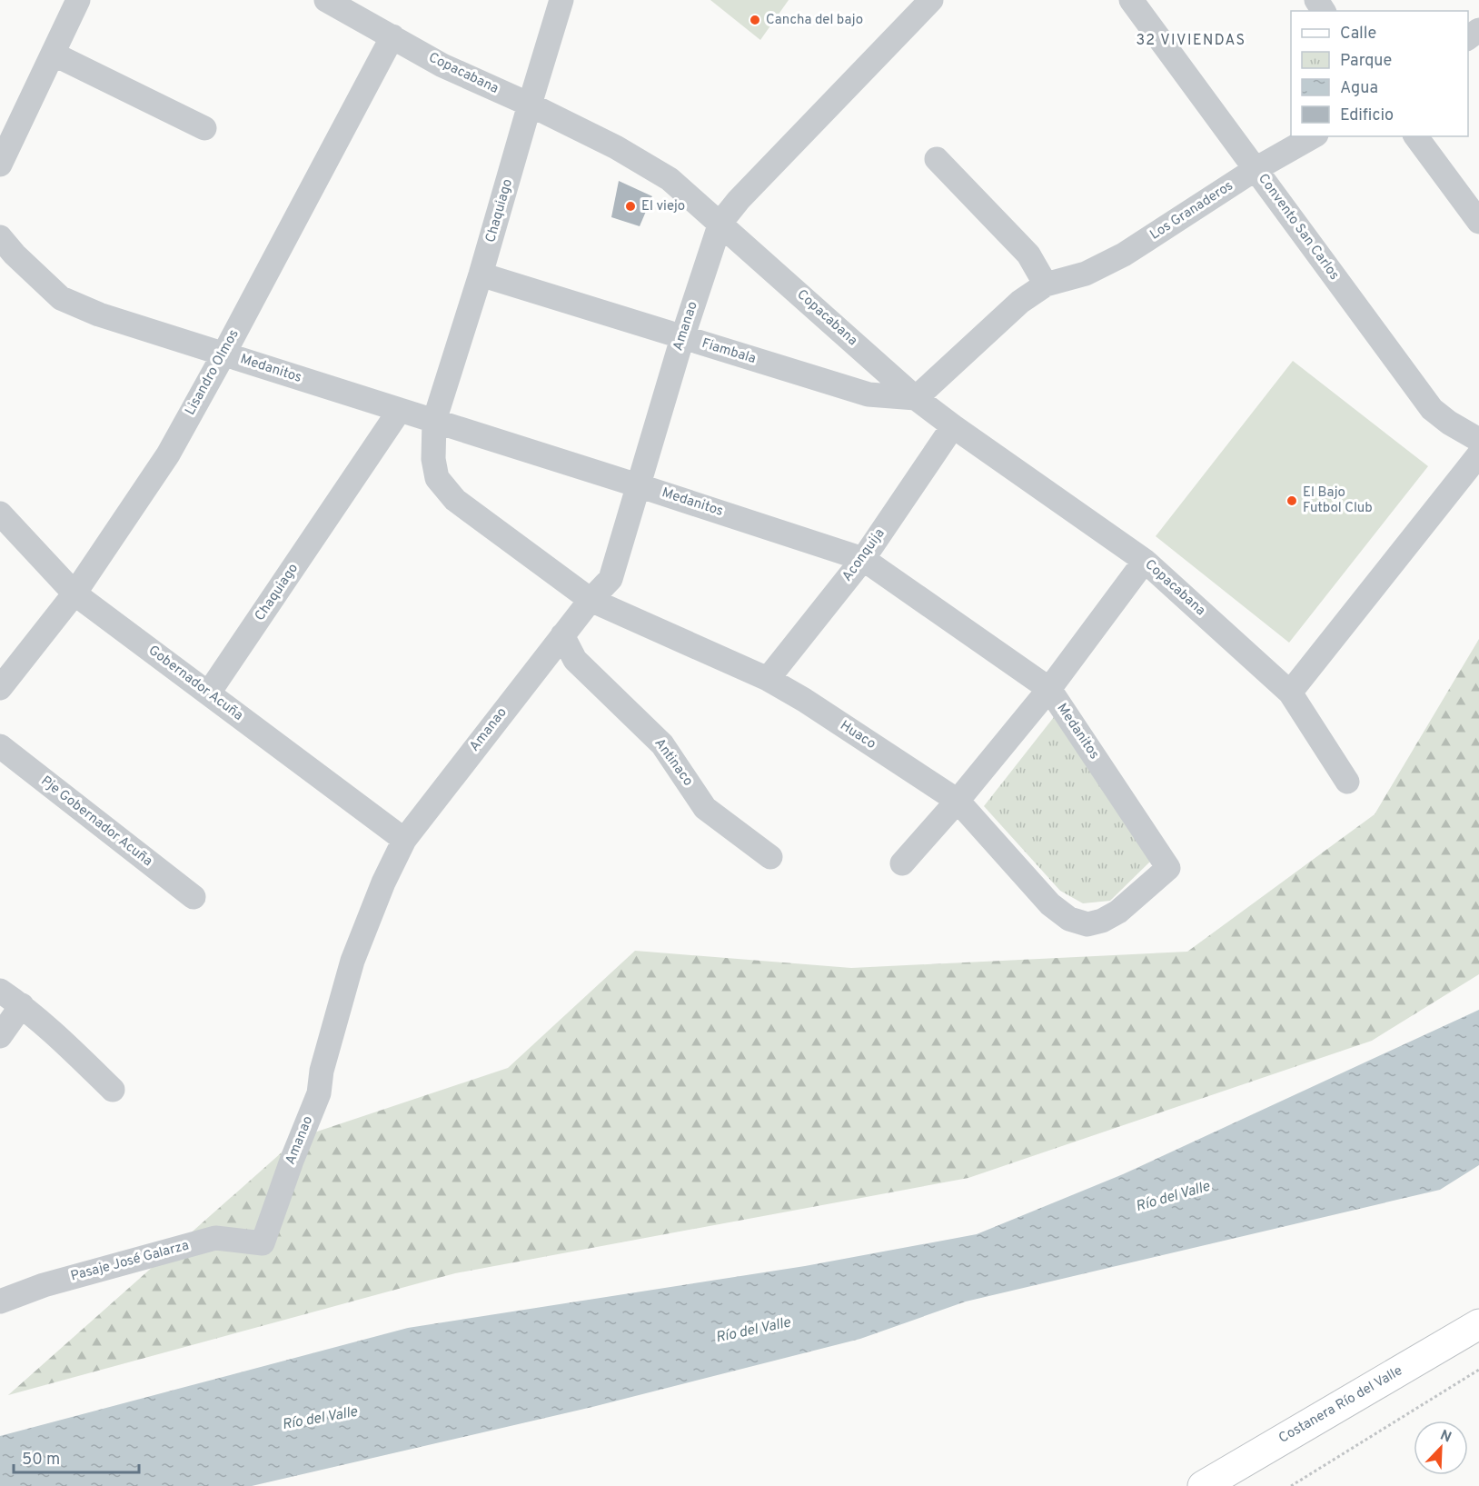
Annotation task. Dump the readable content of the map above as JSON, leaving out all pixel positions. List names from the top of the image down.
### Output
{
  "streets": {
    "main road": ["Costanera Río del Valle"],
    "street": [
      "Copacabana",
      "Chaquiago",
      "Los Granaderos",
      "Convento San Carlos",
      "Amanao",
      "Fiambala",
      "Medanitos",
      "Lisandro Olmos",
      "Aconquija",
      "Gobernador Acuña",
      "Huaco",
      "Antinaco",
      "Pje Gobernador Acuña",
      "Pasaje José Galarza"
    ]
  },
  "crossings": [
    ["Copacabana", "Chaquiago"],
    ["Copacabana", "Amanao"],
    ["Copacabana", "Fiambala"],
    ["Copacabana", "Lisandro Olmos"],
    ["Copacabana", "Aconquija"],
    ["Chaquiago", "Fiambala"],
    ["Chaquiago", "Medanitos"],
    ["Chaquiago", "Gobernador Acuña"],
    ["Los Granaderos", "Convento San Carlos"],
    ["Amanao", "Fiambala"],
    ["Amanao", "Medanitos"],
    ["Amanao", "Gobernador Acuña"],
    ["Amanao", "Huaco"],
    ["Amanao", "Antinaco"],
    ["Amanao", "Pasaje José Galarza"],
    ["Medanitos", "Lisandro Olmos"],
    ["Medanitos", "Aconquija"],
    ["Medanitos", "Huaco"],
    ["Lisandro Olmos", "Gobernador Acuña"],
    ["Aconquija", "Huaco"]
  ],
  "districts": ["32 VIVIENDAS"],
  "water": ["Río del Valle"],
  "places": ["Cancha del bajo", "El viejo", "El Bajo Futbol Club"],
  "legend": [
    "Calle",
    "Parque",
    "Agua",
    "Edificio"
  ],
  "scale_bar": "50 m",
  "north": "top right"
}
